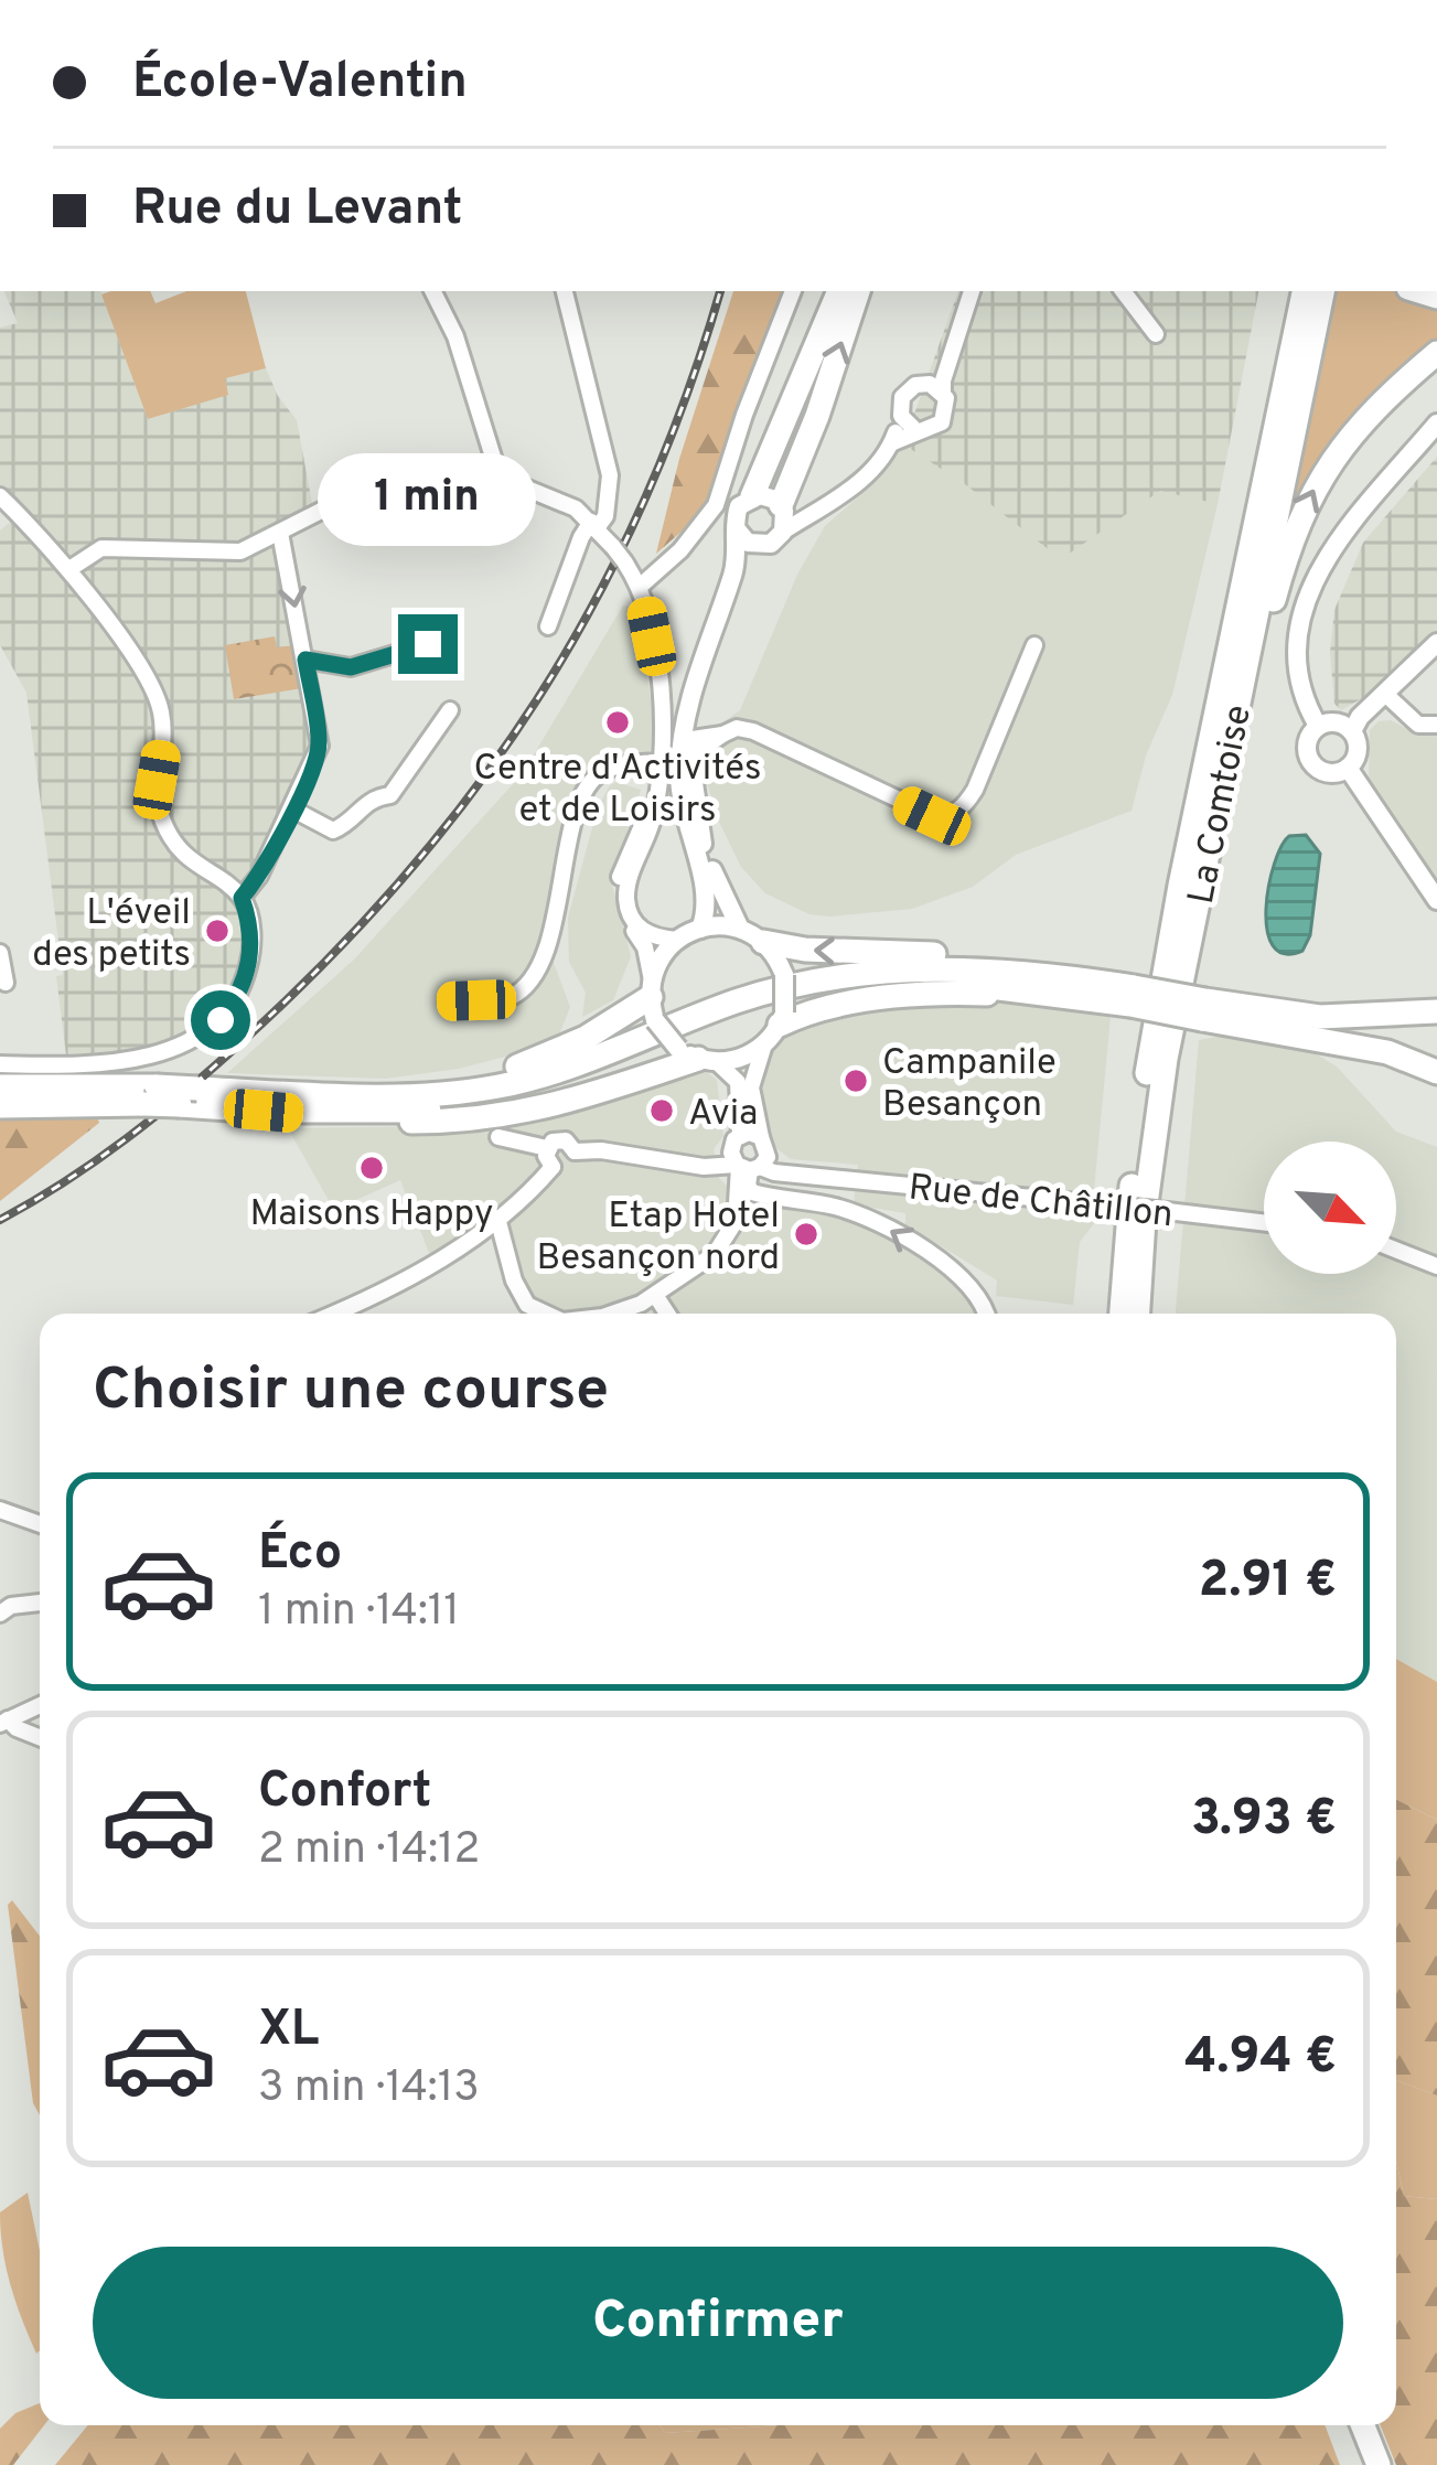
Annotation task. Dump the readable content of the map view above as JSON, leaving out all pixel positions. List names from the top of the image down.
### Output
{
  "streets": {
    "highway": ["La Comtoise"],
    "street": ["Rue de Châtillon"]
  },
  "places": [
    "Centre d'Activités et de Loisirs",
    "L'éveil des petits",
    "Campanile Besançon",
    "Avia",
    "Maisons Happy",
    "Etap Hotel Besançon nord"
  ],
  "north": "bottom right",
  "page": {
    "banner": ["École-Valentin", "Rue du Levant"],
    "bubble": "1 min",
    "heading": "Choisir une course",
    "list": [
      {
        "name": "Éco",
        "note": "1 min · 14:11",
        "value": "2.91 €"
      },
      {
        "name": "Confort",
        "note": "2 min · 14:12",
        "value": "3.93 €"
      },
      {
        "name": "XL",
        "note": "3 min · 14:13",
        "value": "4.94 €"
      }
    ],
    "buttons": "Confirmer"
  }
}
